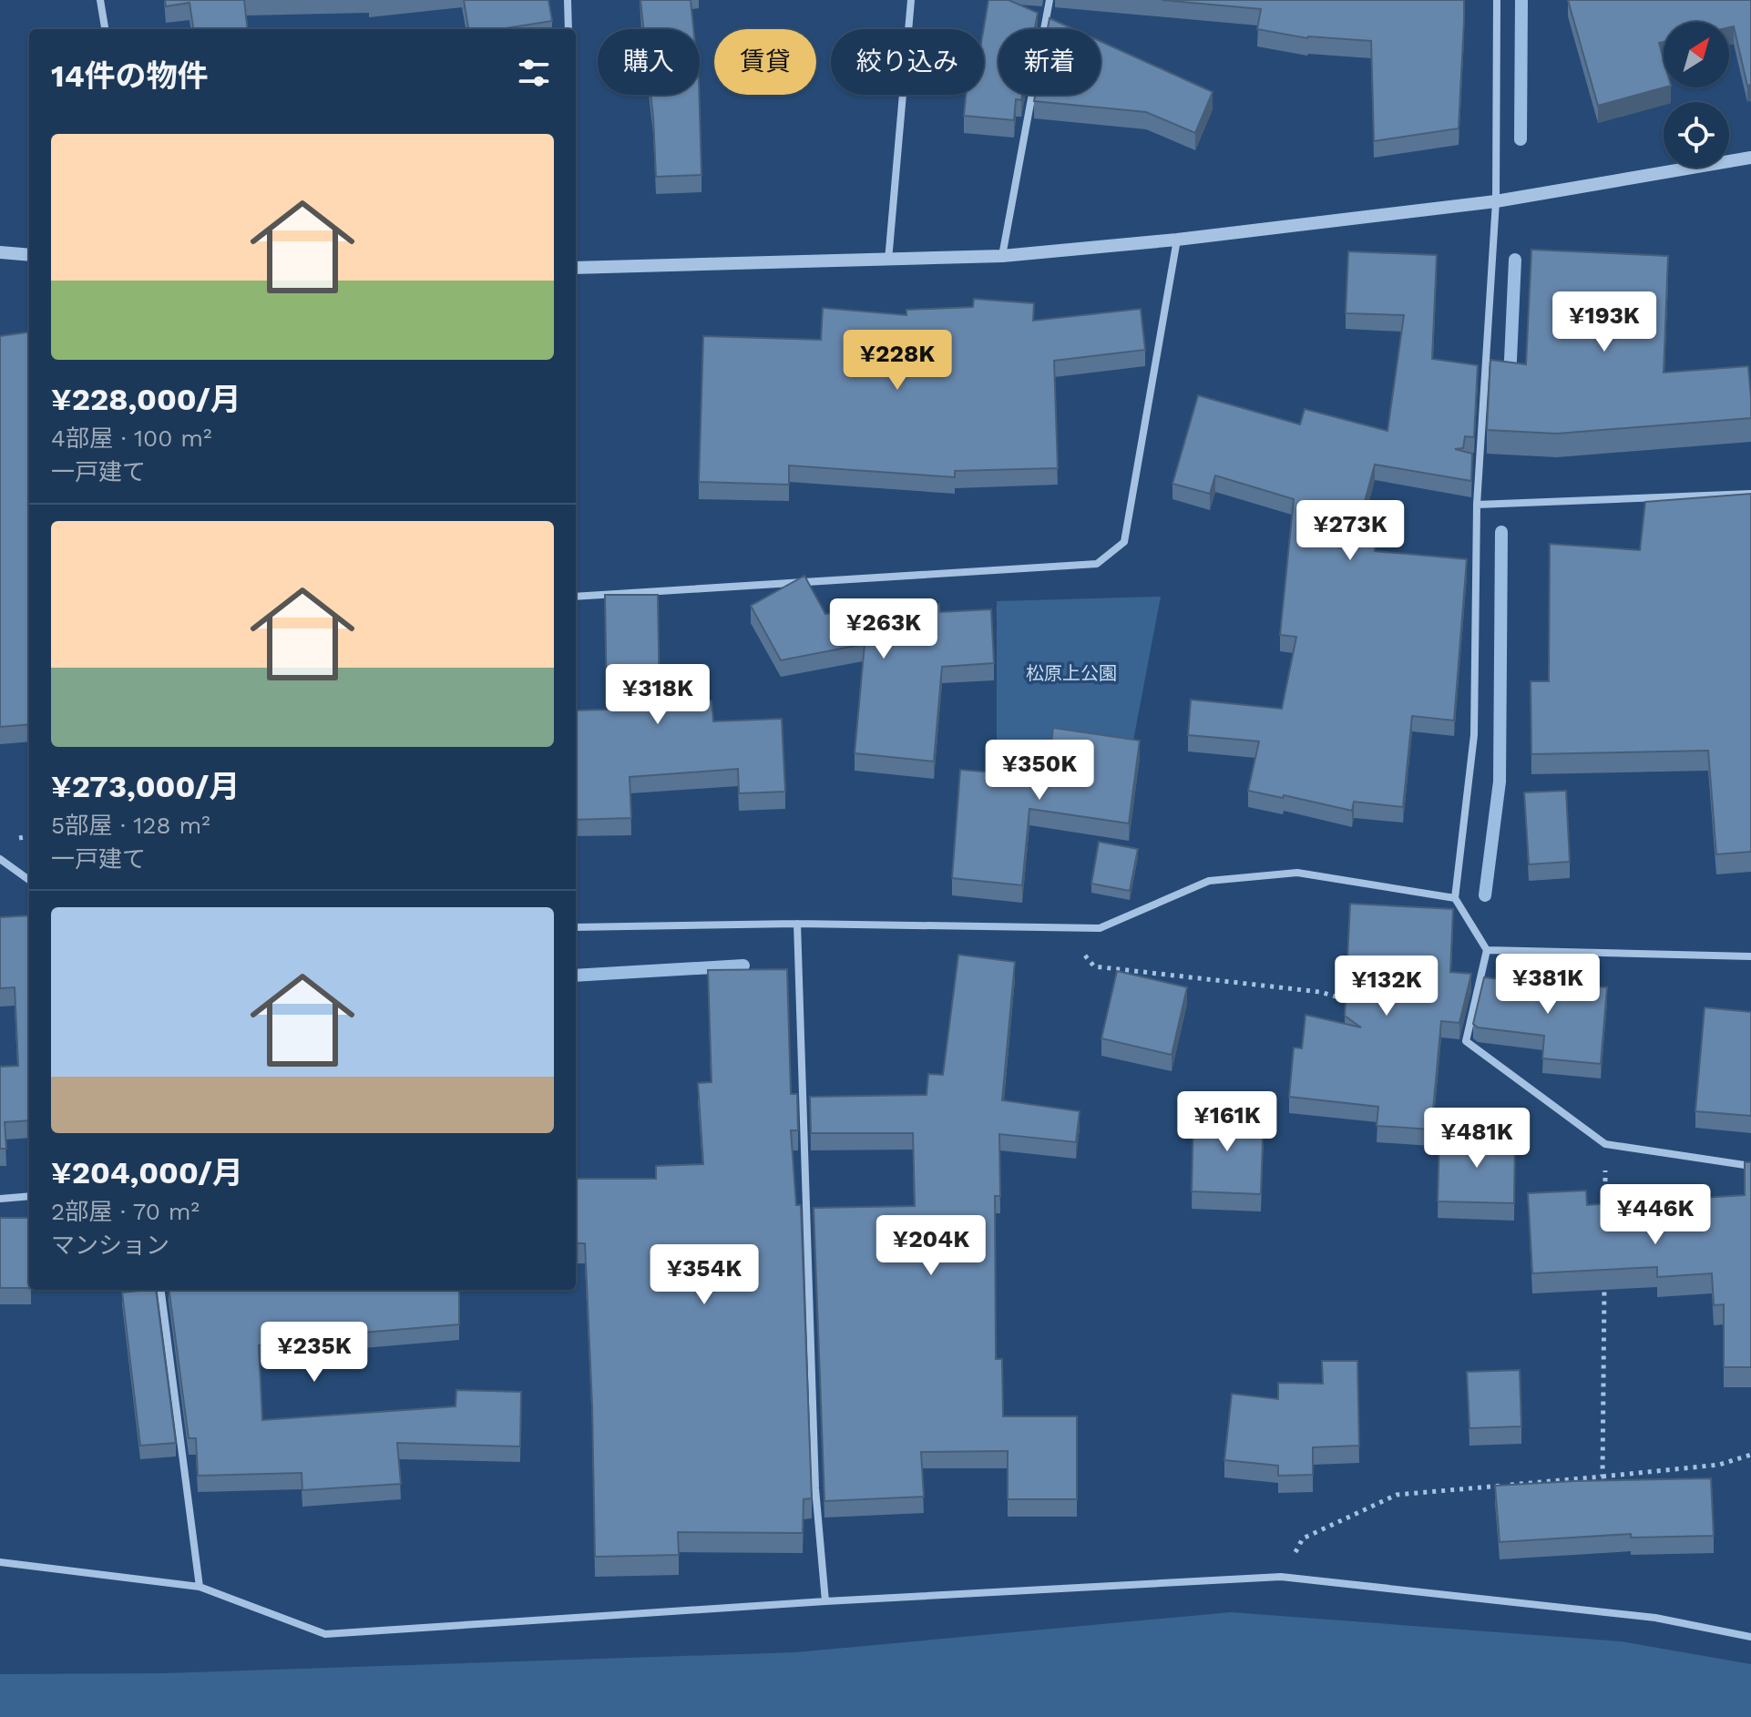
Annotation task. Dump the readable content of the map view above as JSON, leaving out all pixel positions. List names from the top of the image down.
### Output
{
  "parks": ["松原上公園"],
  "north": "top right",
  "page": {
    "chip": [
      "購入",
      "賃貸",
      "絞り込み",
      "新着"
    ],
    "heading": "14件の物件",
    "list": [
      {
        "name": "¥228,000/月",
        "note": "4部屋 · 100 m² · 一戸建て"
      },
      {
        "name": "¥273,000/月",
        "note": "5部屋 · 128 m² · 一戸建て"
      },
      {
        "name": "¥204,000/月",
        "note": "2部屋 · 70 m² · マンション"
      }
    ],
    "price": [
      "¥193K",
      "¥228K",
      "¥273K",
      "¥263K",
      "¥318K",
      "¥350K",
      "¥381K",
      "¥132K",
      "¥161K",
      "¥481K",
      "¥446K",
      "¥204K",
      "¥354K",
      "¥235K"
    ]
  }
}
